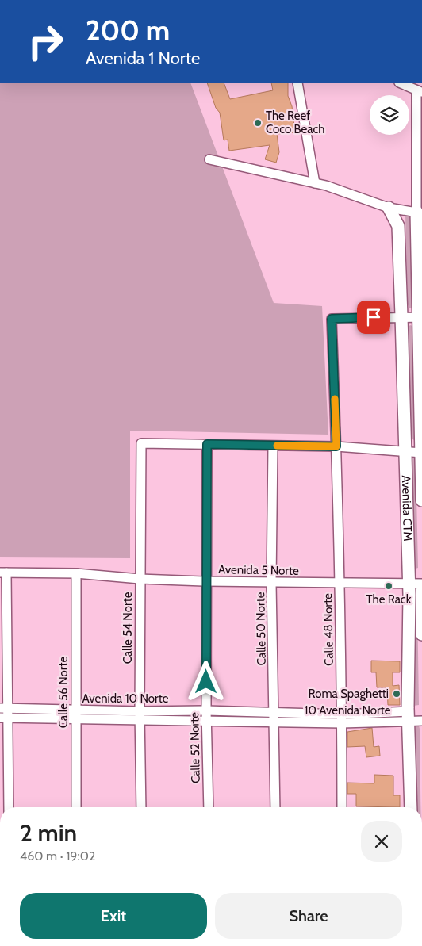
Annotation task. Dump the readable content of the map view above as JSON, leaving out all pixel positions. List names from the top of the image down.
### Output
{
  "streets": {
    "main road": ["Avenida CTM"],
    "street": [
      "Avenida 5 Norte",
      "Calle 54 Norte",
      "Calle 50 Norte",
      "Calle 48 Norte",
      "Calle 56 Norte",
      "Avenida 10 Norte",
      "10 Avenida Norte",
      "Calle 52 Norte"
    ]
  },
  "crossings": [
    ["Avenida CTM", "Avenida 5 Norte"],
    ["Avenida CTM", "Calle 48 Norte"],
    ["Avenida CTM", "10 Avenida Norte"],
    ["Avenida 5 Norte", "Calle 54 Norte"],
    ["Avenida 5 Norte", "Calle 50 Norte"],
    ["Avenida 5 Norte", "Calle 48 Norte"],
    ["Avenida 5 Norte", "Calle 56 Norte"],
    ["Avenida 5 Norte", "Calle 52 Norte"],
    ["Calle 54 Norte", "Avenida 10 Norte"],
    ["Calle 54 Norte", "Calle 52 Norte"],
    ["Calle 50 Norte", "Avenida 10 Norte"],
    ["Calle 50 Norte", "10 Avenida Norte"],
    ["Calle 48 Norte", "10 Avenida Norte"],
    ["Calle 56 Norte", "Avenida 10 Norte"],
    ["Avenida 10 Norte", "10 Avenida Norte"],
    ["Avenida 10 Norte", "Calle 52 Norte"]
  ],
  "places": ["The Reef Coco Beach", "The Rack", "Roma Spaghetti"],
  "page": {
    "turn": ["200 m", "Avenida 1 Norte"],
    "heading": ["2 min", "460 m · 19:02"],
    "buttons": ["Exit", "Share"]
  }
}
